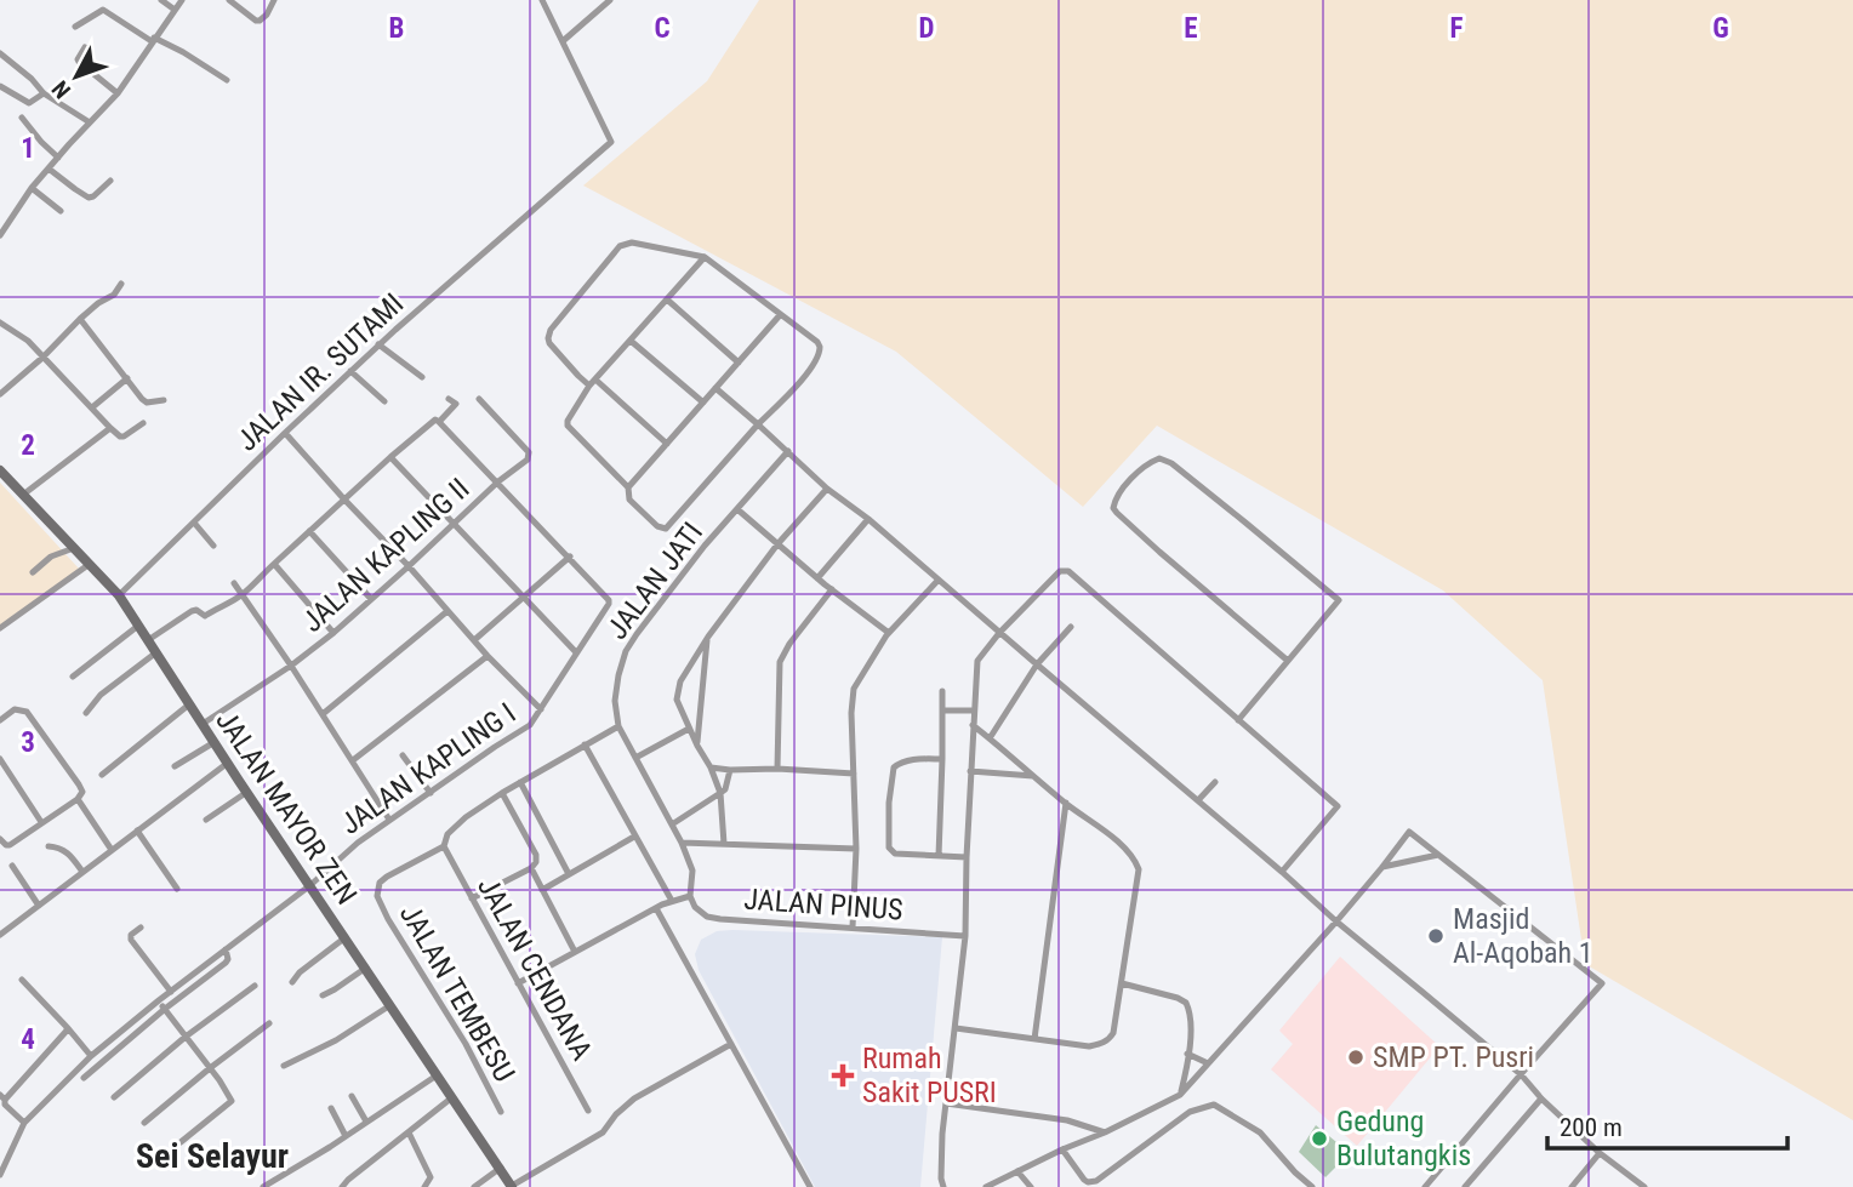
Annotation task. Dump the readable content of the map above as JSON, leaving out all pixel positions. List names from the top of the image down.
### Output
{
  "streets": {
    "street": [
      "JALAN IR. SUTAMI",
      "JALAN KAPLING II",
      "JALAN JATI",
      "JALAN KAPLING I",
      "JALAN MAYOR ZEN",
      "JALAN PINUS",
      "JALAN CENDANA",
      "JALAN TEMBESU"
    ]
  },
  "crossings": [
    ["JALAN IR. SUTAMI", "JALAN MAYOR ZEN"],
    ["JALAN KAPLING II", "JALAN KAPLING I"],
    ["JALAN KAPLING II", "JALAN MAYOR ZEN"],
    ["JALAN JATI", "JALAN PINUS"],
    ["JALAN KAPLING I", "JALAN MAYOR ZEN"],
    ["JALAN CENDANA", "JALAN TEMBESU"]
  ],
  "districts": ["Sei Selayur"],
  "places": {
    "other": ["Masjid Al-Aqobah 1", "SMP PT. Pusri", "Gedung Bulutangkis"],
    "health": ["Rumah Sakit PUSRI"]
  },
  "scale_bar": "200 m",
  "north": "bottom left",
  "grid": {
    "columns": [
      "B",
      "C",
      "D",
      "E",
      "F",
      "G"
    ],
    "rows": [
      "1",
      "2",
      "3",
      "4"
    ]
  }
}
